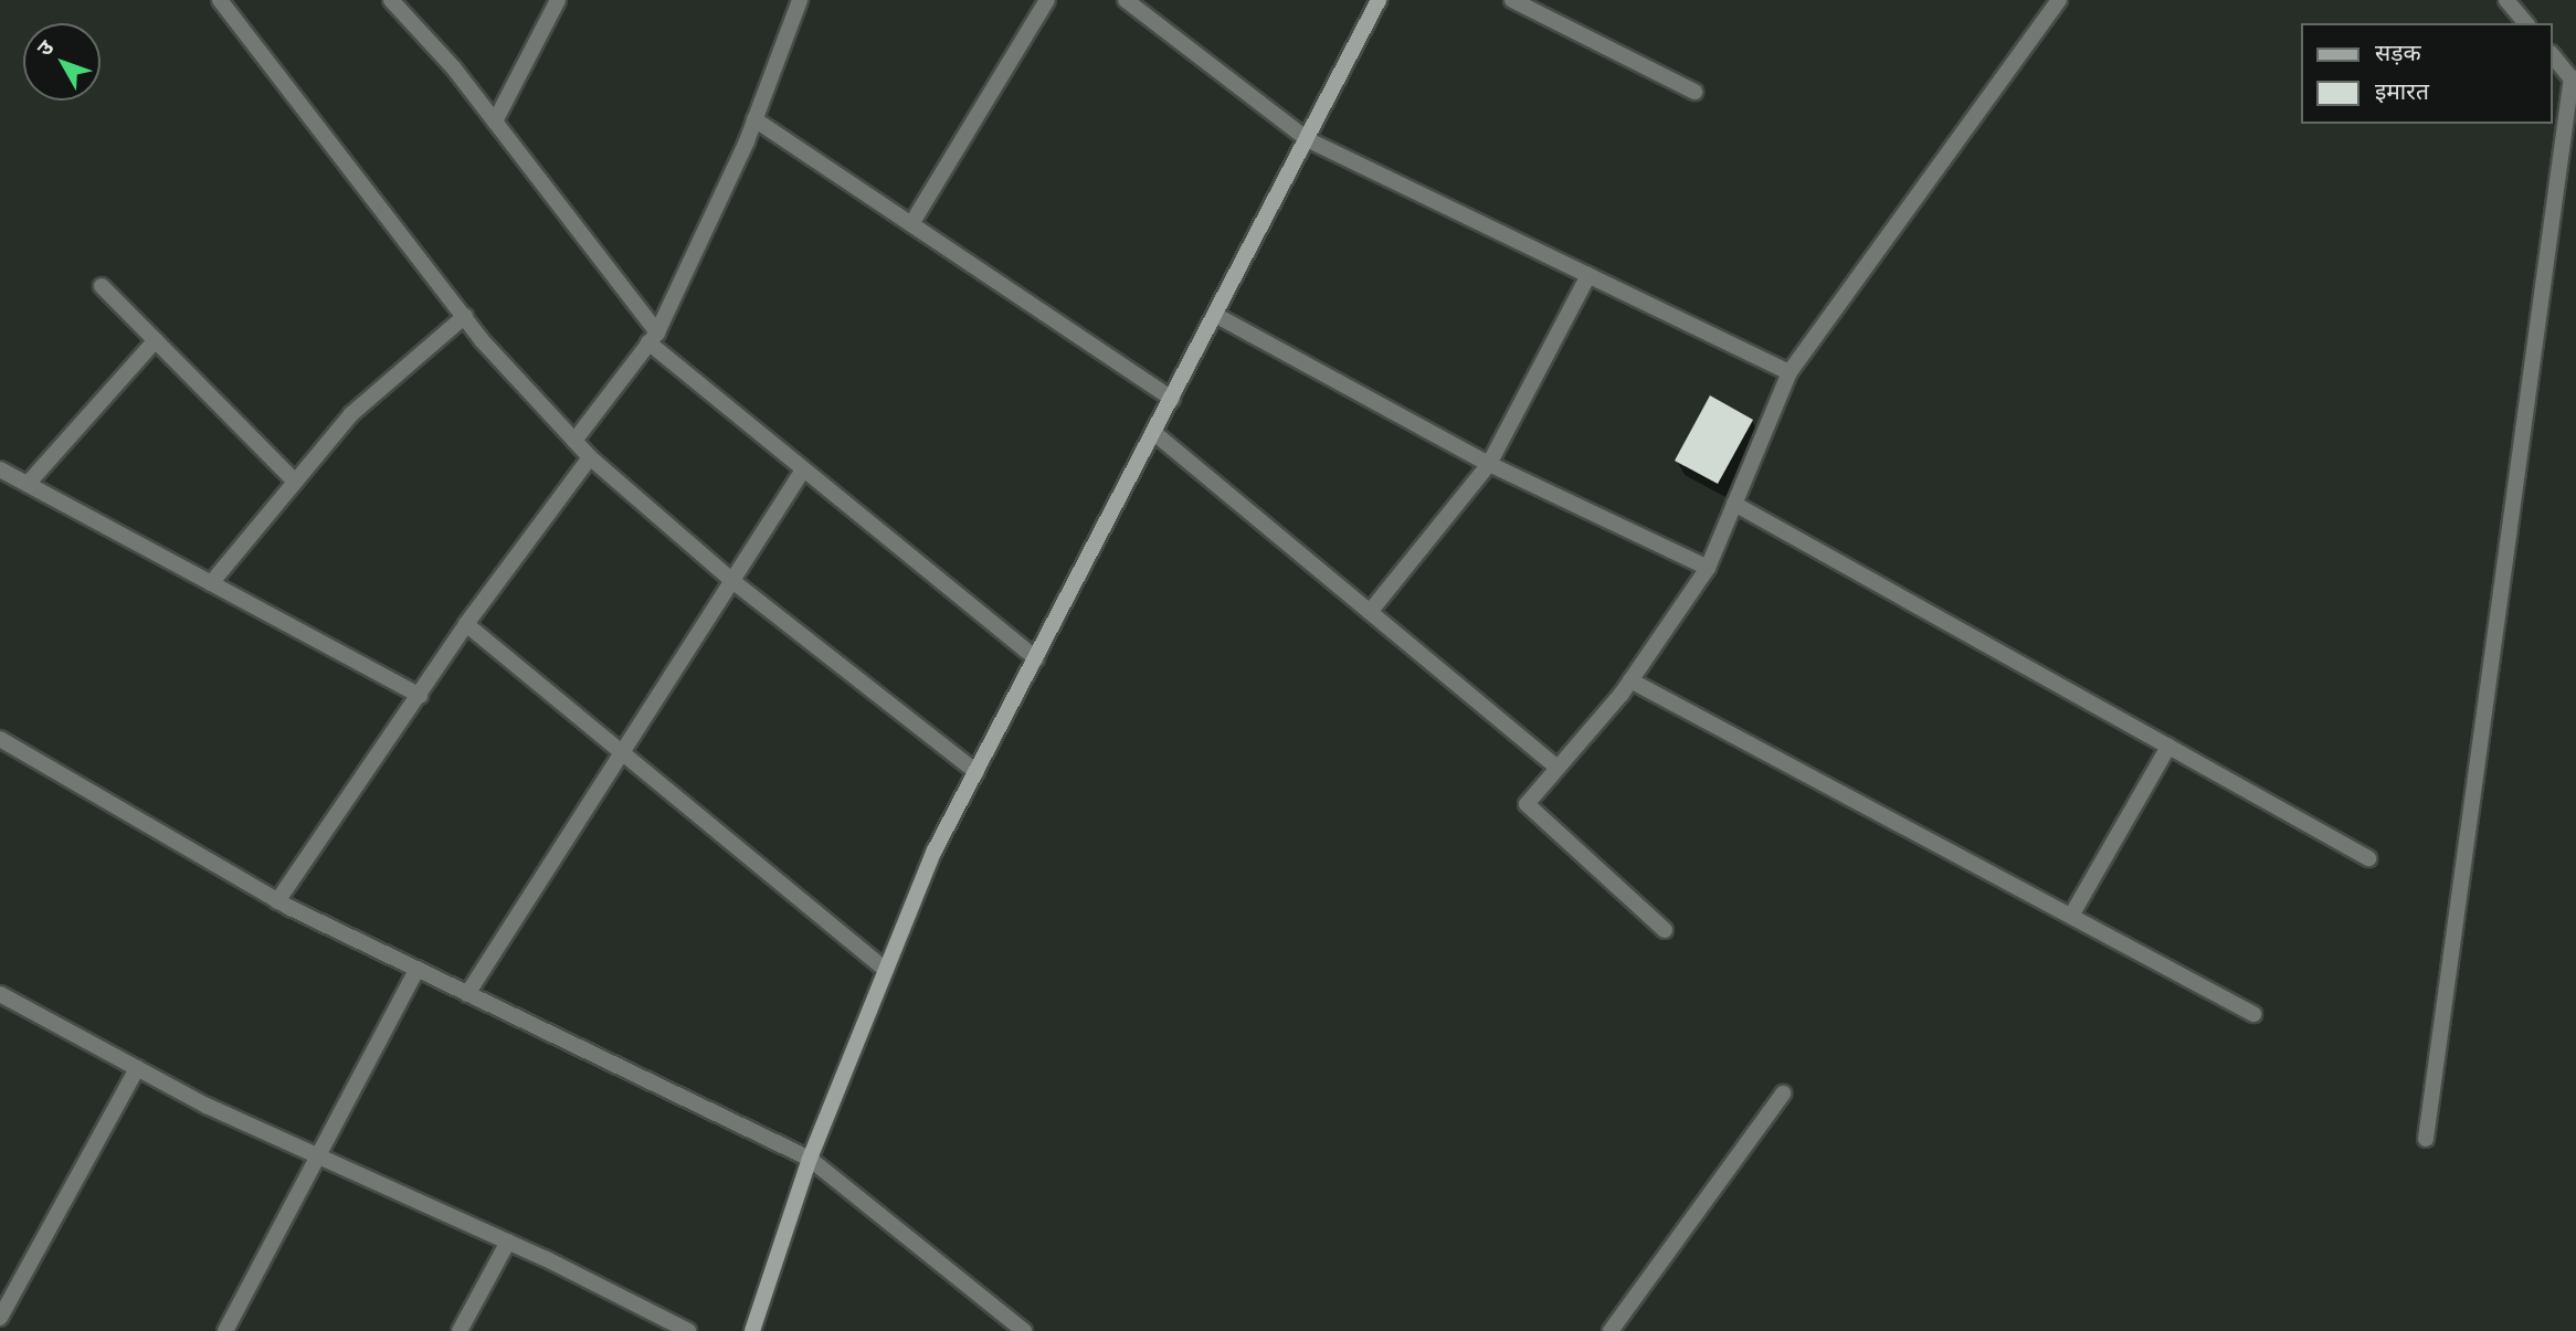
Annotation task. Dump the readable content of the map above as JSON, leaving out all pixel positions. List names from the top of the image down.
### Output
{
  "legend": ["सड़क", "इमारत"],
  "north": "top left"
}
